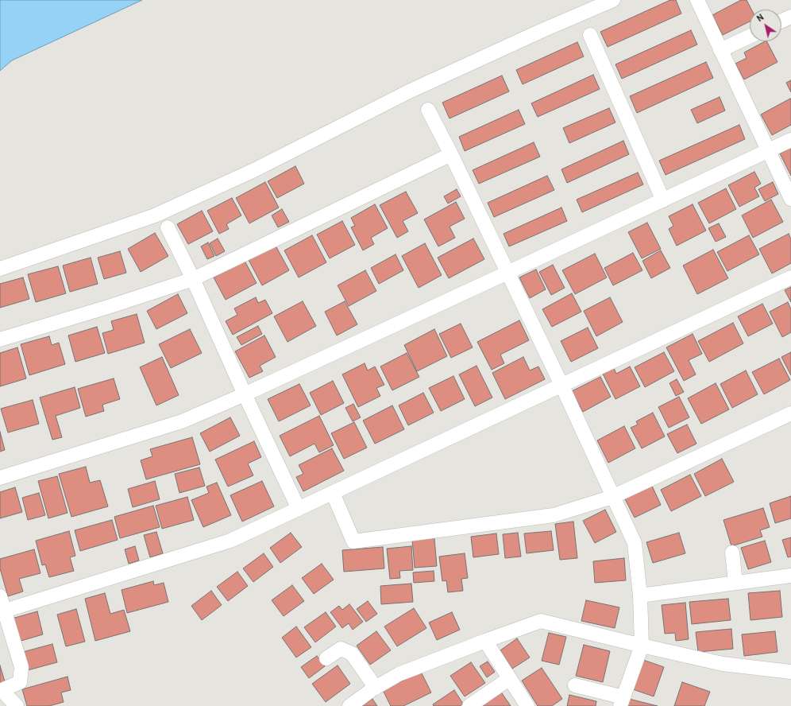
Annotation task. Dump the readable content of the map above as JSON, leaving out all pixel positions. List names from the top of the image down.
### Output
{
  "north": "top left"
}
